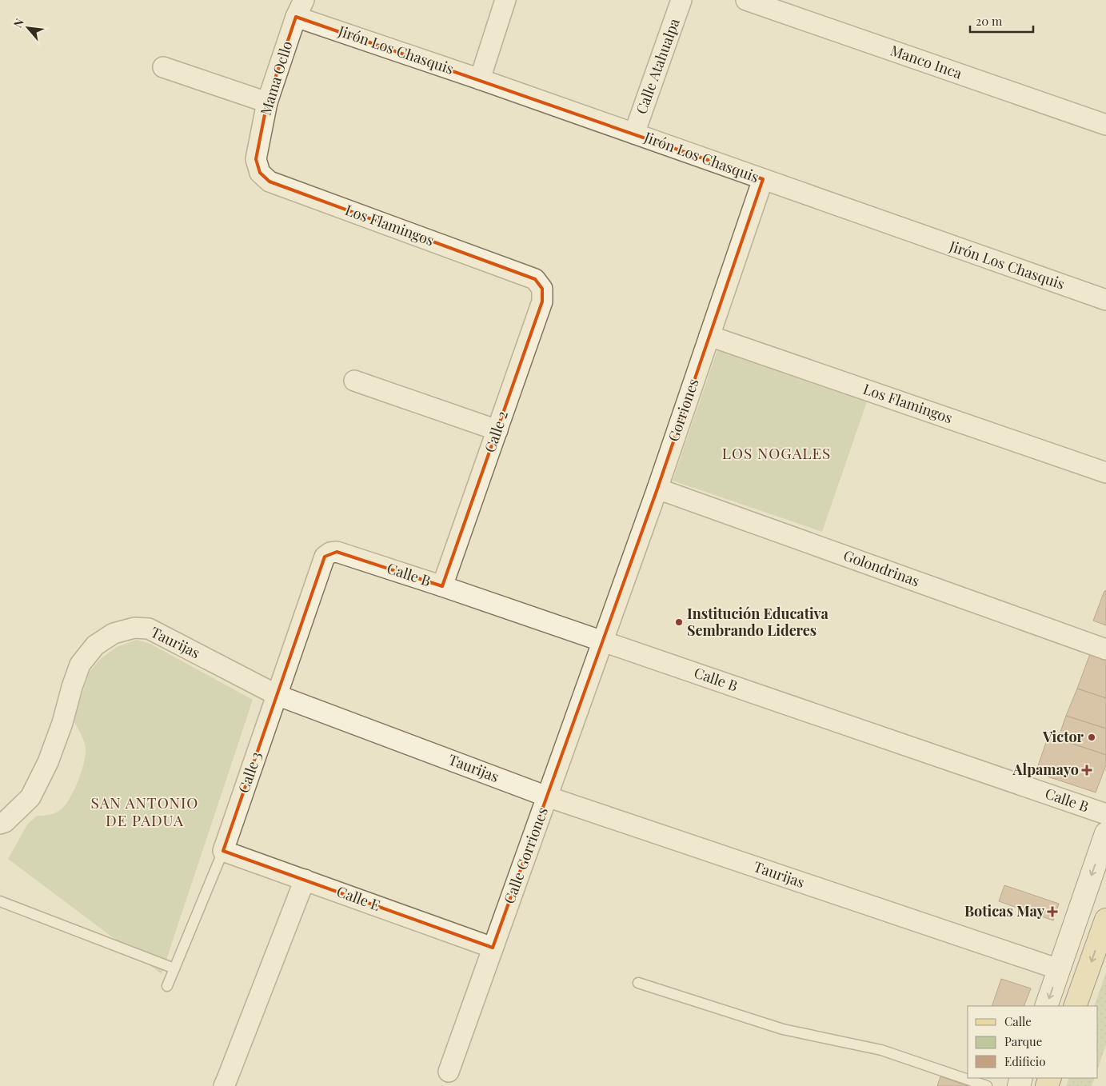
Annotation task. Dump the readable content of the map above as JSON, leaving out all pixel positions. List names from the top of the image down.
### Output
{
  "streets": {
    "street": [
      "Jirón Los Chasquis",
      "Manco Inca",
      "Calle Atahualpa",
      "Mama Ocllo",
      "Los Flamingos",
      "Gorriones",
      "Calle 2",
      "Golondrinas",
      "Calle B",
      "Taurijas",
      "Calle 3",
      "Calle Gorriones",
      "Calle E"
    ]
  },
  "crossings": [
    ["Jirón Los Chasquis", "Calle Atahualpa"],
    ["Jirón Los Chasquis", "Mama Ocllo"],
    ["Jirón Los Chasquis", "Gorriones"],
    ["Mama Ocllo", "Los Flamingos"],
    ["Los Flamingos", "Gorriones"],
    ["Los Flamingos", "Calle 2"],
    ["Gorriones", "Golondrinas"],
    ["Gorriones", "Calle B"],
    ["Gorriones", "Calle Gorriones"],
    ["Calle 2", "Calle B"],
    ["Calle B", "Calle 3"],
    ["Calle B", "Calle Gorriones"],
    ["Taurijas", "Calle 3"],
    ["Taurijas", "Calle Gorriones"],
    ["Calle 3", "Calle E"],
    ["Calle Gorriones", "Calle E"]
  ],
  "districts": ["LOS NOGALES", "SAN ANTONIO DE PADUA"],
  "places": {
    "other": ["Institución Educativa Sembrando Lideres", "Victor"],
    "health": ["Alpamayo", "Boticas May"]
  },
  "legend": ["Calle", "Parque", "Edificio"],
  "scale_bar": "20 m",
  "north": "top left"
}
